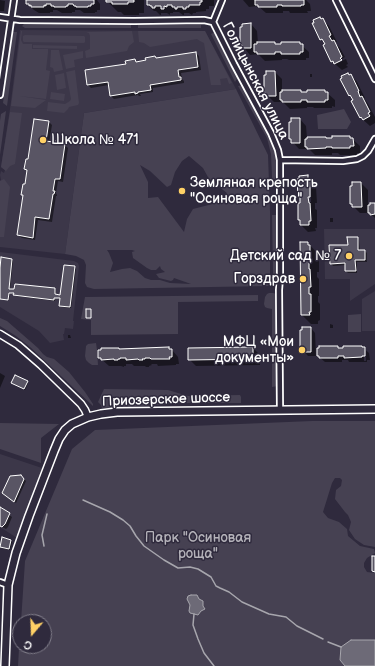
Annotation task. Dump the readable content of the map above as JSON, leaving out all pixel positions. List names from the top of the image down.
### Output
{
  "streets": {
    "main road": ["Приозерское шоссе"],
    "street": ["Голицынская улица"]
  },
  "crossings": [
    ["Голицынская улица", "Приозерское шоссе"]
  ],
  "parks": ["Парк \"Осиновая роща\""],
  "places": [
    "Школа № 471",
    "Земляная крепость \"Осиновая роща\"",
    "Детский сад № 7",
    "Горздрав",
    "МФЦ «Мои документы»"
  ],
  "north": "bottom"
}
